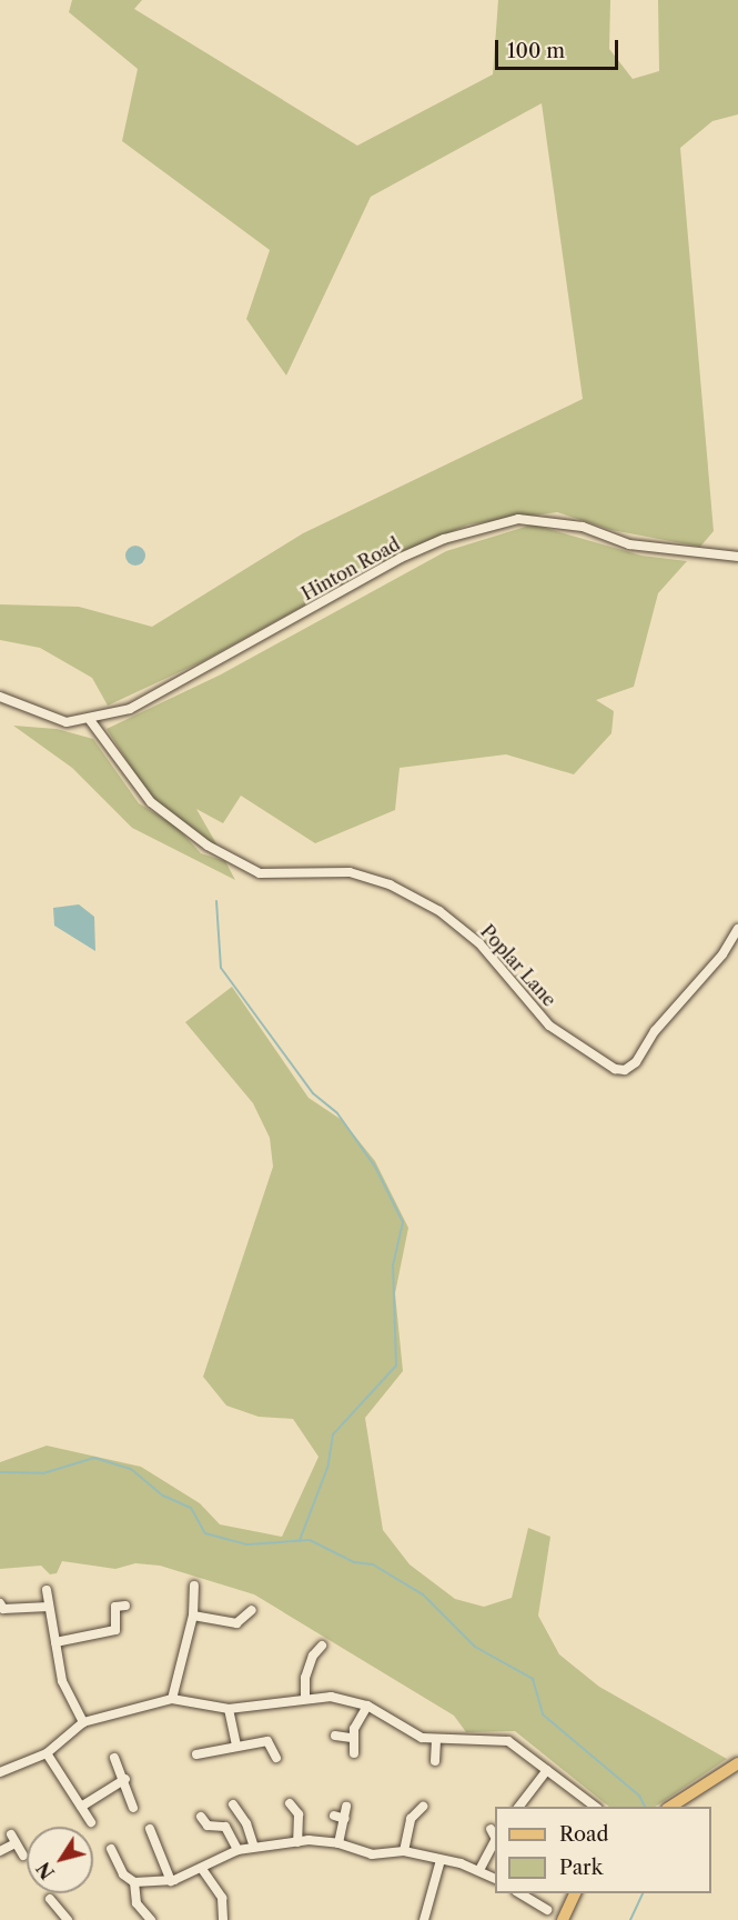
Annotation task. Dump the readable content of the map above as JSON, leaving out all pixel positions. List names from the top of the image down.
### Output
{
  "streets": {
    "street": ["Hinton Road", "Poplar Lane"]
  },
  "crossings": [
    ["Hinton Road", "Poplar Lane"]
  ],
  "legend": ["Road", "Park"],
  "scale_bar": "100 m",
  "north": "bottom left"
}
